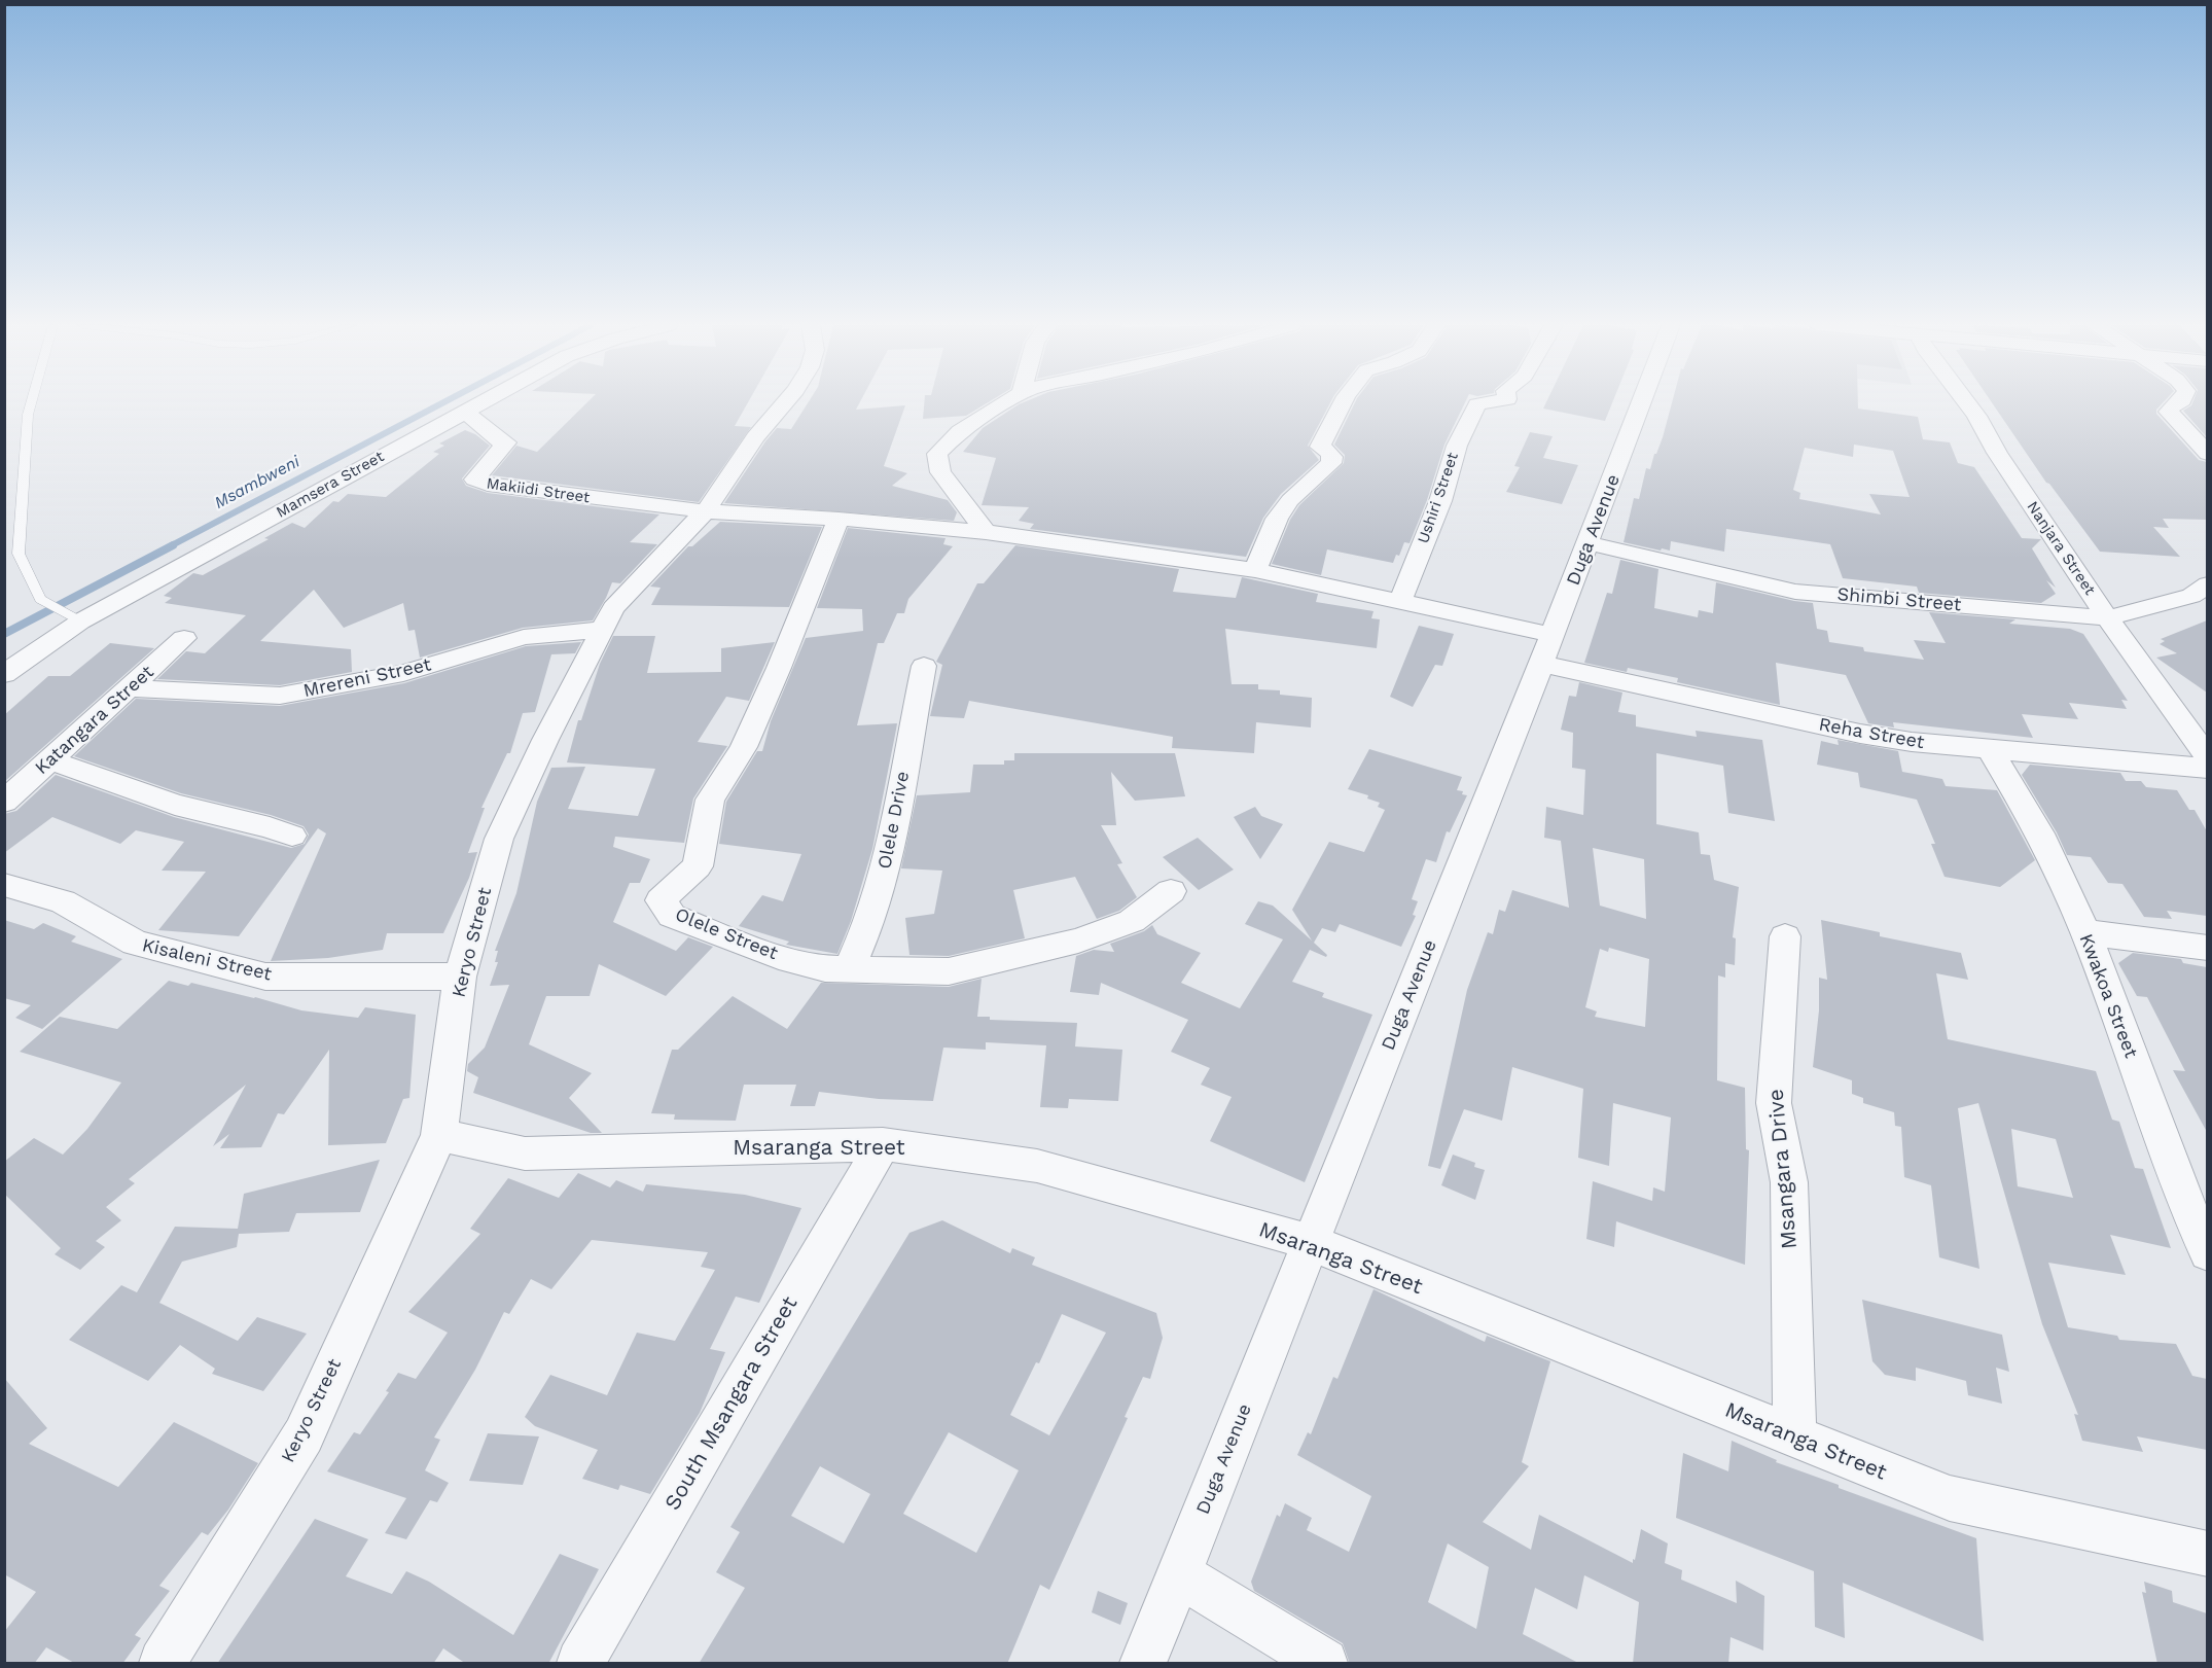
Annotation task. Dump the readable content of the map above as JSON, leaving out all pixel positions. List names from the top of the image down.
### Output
{
  "streets": {
    "street": [
      "Mamsera Street",
      "Makiidi Street",
      "Ushiri Street",
      "Duga Avenue",
      "Nanjara Street",
      "Shimbi Street",
      "Mrereni Street",
      "Katangara Street",
      "Reha Street",
      "Olele Drive",
      "Olele Street",
      "Keryo Street",
      "Kisaleni Street",
      "Kwakoa Street",
      "Msaranga Street",
      "Msangara Drive",
      "South Msangara Street"
    ]
  },
  "crossings": [
    ["Mamsera Street", "Makiidi Street"],
    ["Makiidi Street", "Reha Street"],
    ["Makiidi Street", "Keryo Street"],
    ["Ushiri Street", "Reha Street"],
    ["Duga Avenue", "Shimbi Street"],
    ["Duga Avenue", "Reha Street"],
    ["Duga Avenue", "Msaranga Street"],
    ["Nanjara Street", "Shimbi Street"],
    ["Mrereni Street", "Katangara Street"],
    ["Mrereni Street", "Keryo Street"],
    ["Reha Street", "Olele Street"],
    ["Reha Street", "Keryo Street"],
    ["Reha Street", "Kwakoa Street"],
    ["Olele Drive", "Olele Street"],
    ["Keryo Street", "Kisaleni Street"],
    ["Keryo Street", "Msaranga Street"],
    ["Msaranga Street", "Msangara Drive"],
    ["Msaranga Street", "South Msangara Street"]
  ],
  "water": ["Msambweni"]
}
